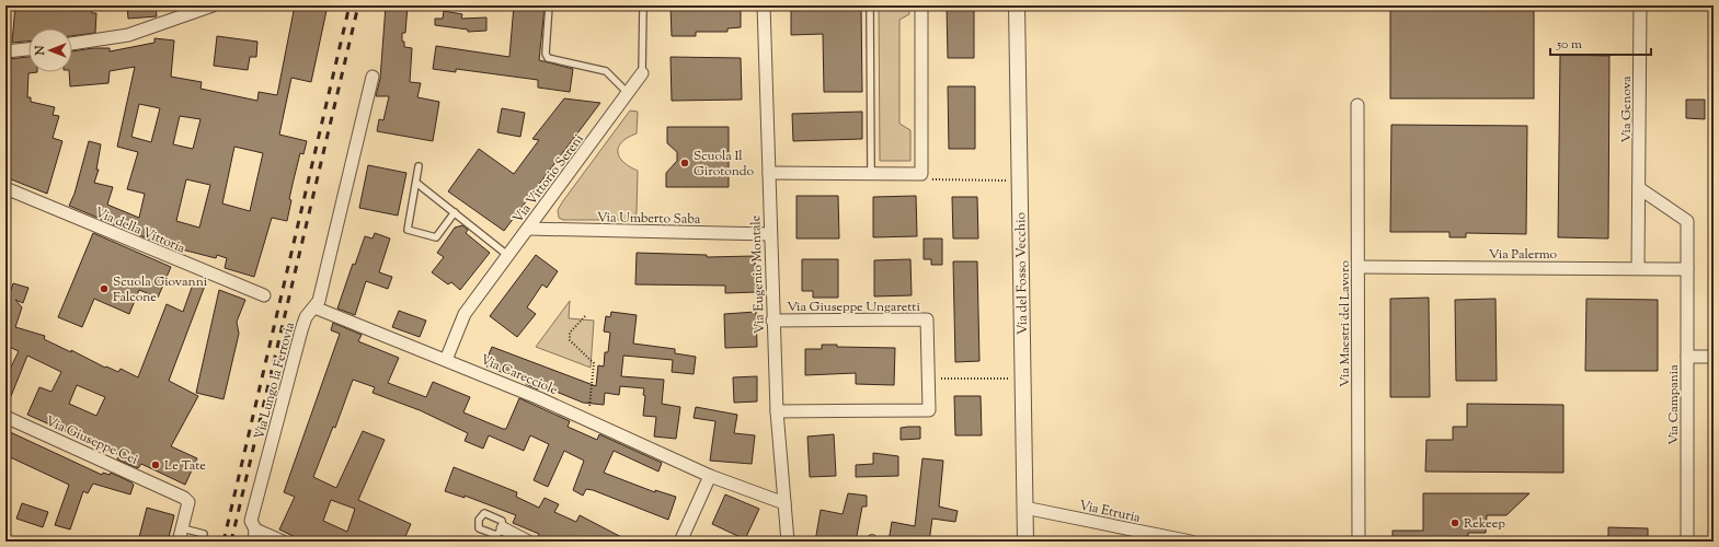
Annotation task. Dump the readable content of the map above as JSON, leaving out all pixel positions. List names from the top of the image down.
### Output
{
  "streets": {
    "street": [
      "Via Genova",
      "Via Vittorio Sereni",
      "Via Umberto Saba",
      "Via della Vittoria",
      "Via Palermo",
      "Via del Fosso Vecchio",
      "Via Eugenio Montale",
      "Via Giuseppe Ungaretti",
      "Via Maestri del Lavoro",
      "Via Carecciole",
      "Via Lungo la Ferrovia",
      "Via Campania",
      "Via Giuseppe Cei",
      "Via Etruria"
    ]
  },
  "crossings": [
    ["Via Genova", "Via Palermo"],
    ["Via Vittorio Sereni", "Via Umberto Saba"],
    ["Via Vittorio Sereni", "Via Carecciole"],
    ["Via Umberto Saba", "Via Eugenio Montale"],
    ["Via Palermo", "Via Maestri del Lavoro"],
    ["Via Palermo", "Via Campania"],
    ["Via del Fosso Vecchio", "Via Etruria"],
    ["Via Eugenio Montale", "Via Giuseppe Ungaretti"],
    ["Via Eugenio Montale", "Via Carecciole"],
    ["Via Carecciole", "Via Lungo la Ferrovia"]
  ],
  "places": [
    "Scuola Il Girotondo",
    "Scuola Giovanni Falcone",
    "Le Tate",
    "Rekeep"
  ],
  "scale_bar": "50 m",
  "north": "left"
}
